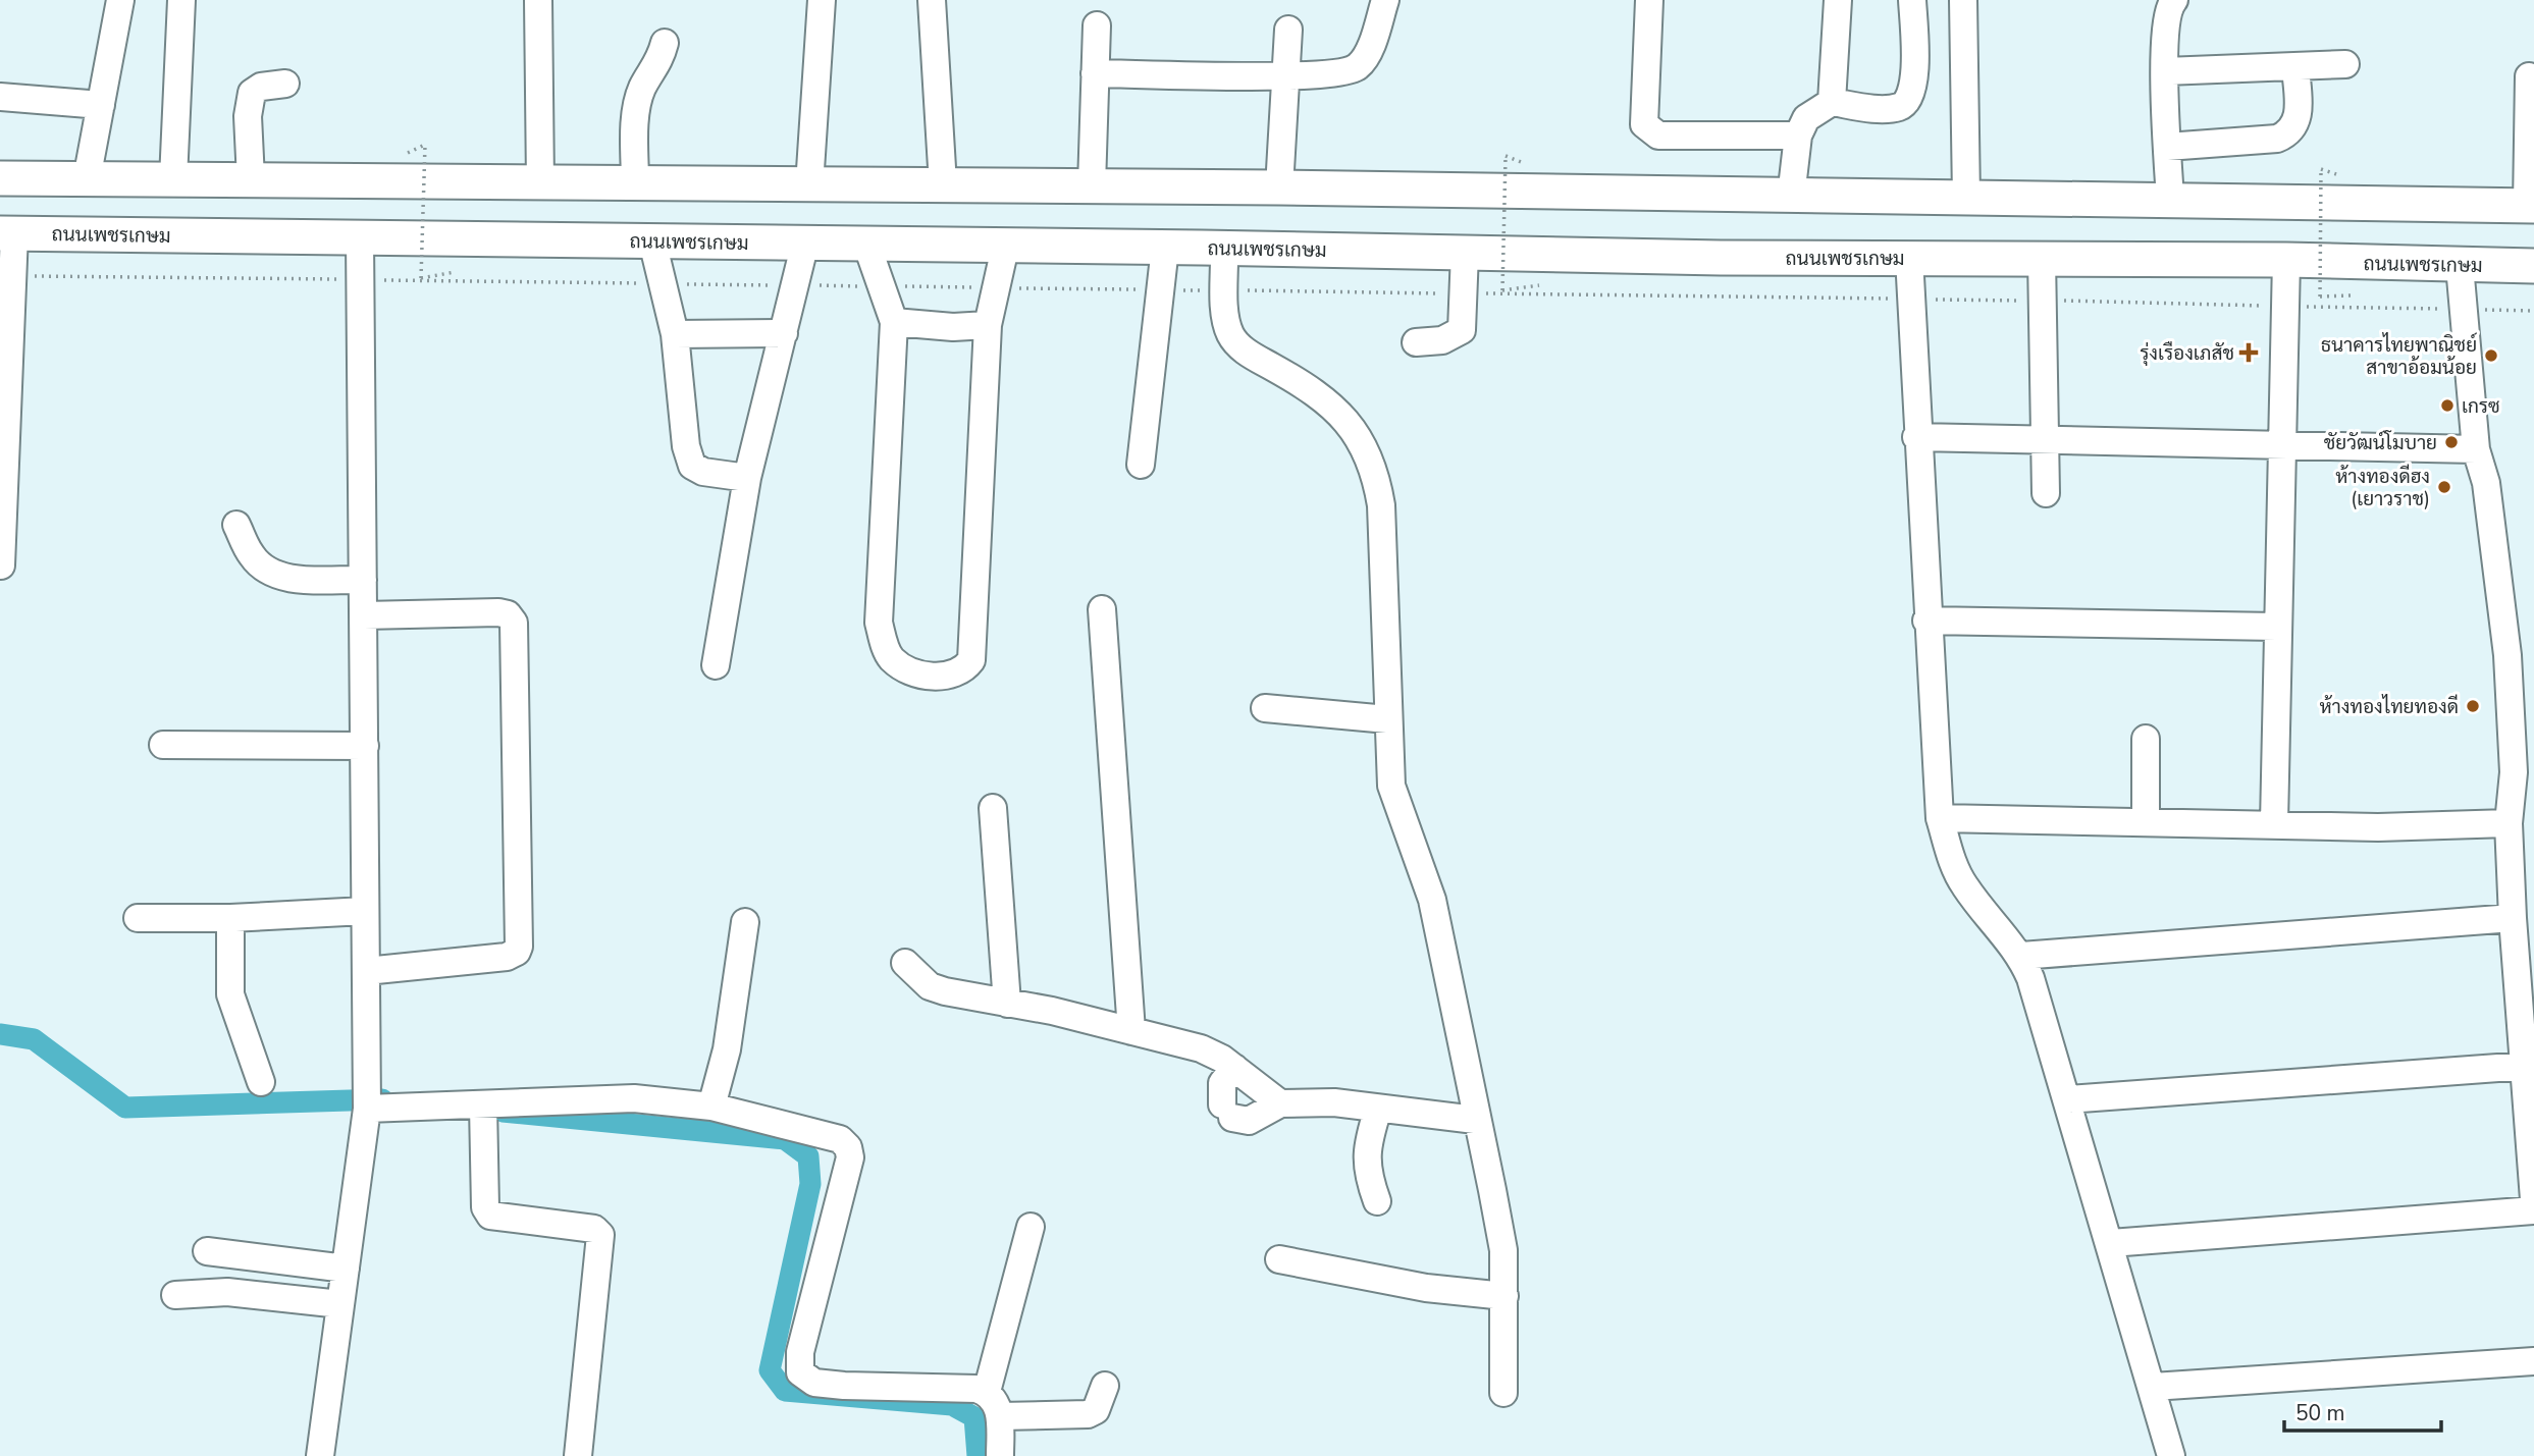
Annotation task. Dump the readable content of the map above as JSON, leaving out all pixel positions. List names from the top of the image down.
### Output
{
  "streets": {
    "main road": ["ถนนเพชรเกษม"]
  },
  "places": {
    "health": ["รุ่งเรืองเภสัช"],
    "other": [
      "ธนาคารไทยพาณิชย์ สาขาอ้อมน้อย",
      "เกรซ",
      "ชัยวัฒน์โมบาย",
      "ห้างทองดีฮง (เยาวราช)",
      "ห้างทองไทยทองดี"
    ]
  },
  "scale_bar": "50 m"
}
